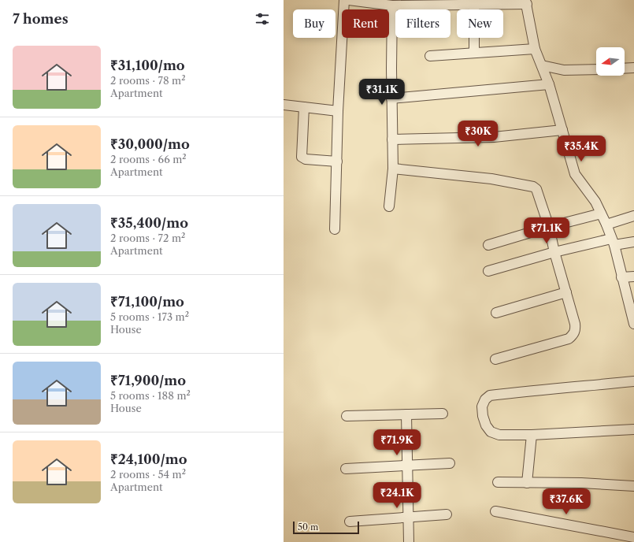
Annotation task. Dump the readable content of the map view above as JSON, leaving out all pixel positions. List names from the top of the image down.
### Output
{
  "scale_bar": "50 m",
  "north": "left",
  "page": {
    "heading": "7 homes",
    "chip": [
      "Buy",
      "Rent",
      "Filters",
      "New"
    ],
    "list": [
      {
        "name": "₹31,100/mo",
        "note": "2 rooms · 78 m² · Apartment"
      },
      {
        "name": "₹30,000/mo",
        "note": "2 rooms · 66 m² · Apartment"
      },
      {
        "name": "₹35,400/mo",
        "note": "2 rooms · 72 m² · Apartment"
      },
      {
        "name": "₹71,100/mo",
        "note": "5 rooms · 173 m² · House"
      },
      {
        "name": "₹71,900/mo",
        "note": "5 rooms · 188 m² · House"
      },
      {
        "name": "₹24,100/mo",
        "note": "2 rooms · 54 m² · Apartment"
      }
    ],
    "price": [
      "₹31.1K",
      "₹30K",
      "₹35.4K",
      "₹71.1K",
      "₹71.9K",
      "₹24.1K",
      "₹37.6K"
    ],
    "scale": "50 m"
  }
}
